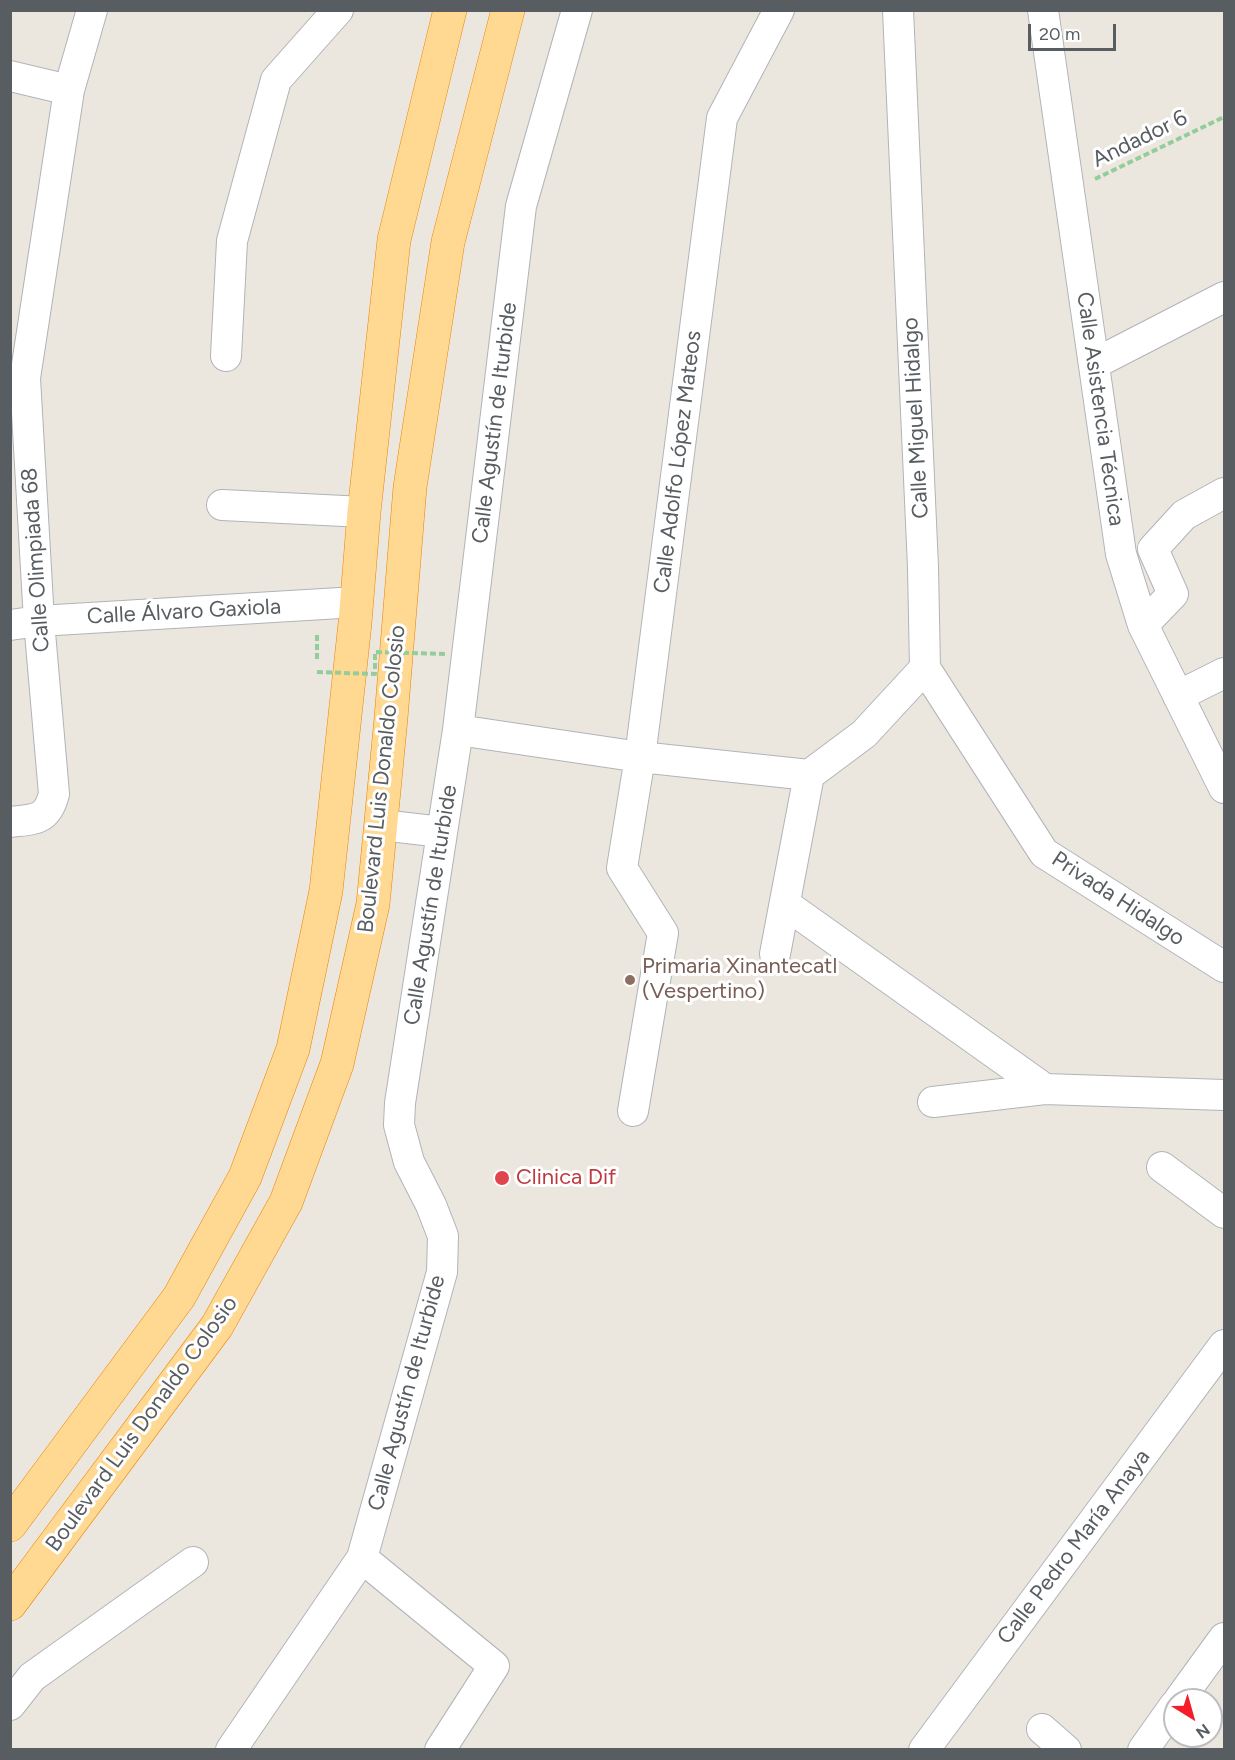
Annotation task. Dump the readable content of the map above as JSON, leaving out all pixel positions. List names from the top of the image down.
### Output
{
  "streets": {
    "highway": ["Boulevard Luis Donaldo Colosio"],
    "street": [
      "Calle Asistencia Técnica",
      "Calle Miguel Hidalgo",
      "Calle Agustín de Iturbide",
      "Calle Adolfo López Mateos",
      "Calle Olimpiada 68",
      "Calle Álvaro Gaxiola",
      "Privada Hidalgo",
      "Calle Pedro María Anaya"
    ],
    "path": ["Andador 6"]
  },
  "crossings": [
    ["Andador 6", "Calle Asistencia Técnica"],
    ["Calle Miguel Hidalgo", "Privada Hidalgo"],
    ["Calle Olimpiada 68", "Calle Álvaro Gaxiola"],
    ["Calle Álvaro Gaxiola", "Boulevard Luis Donaldo Colosio"]
  ],
  "places": ["Primaria Xinantecatl (Vespertino)", "Clinica Dif"],
  "scale_bar": "20 m",
  "north": "bottom right"
}
